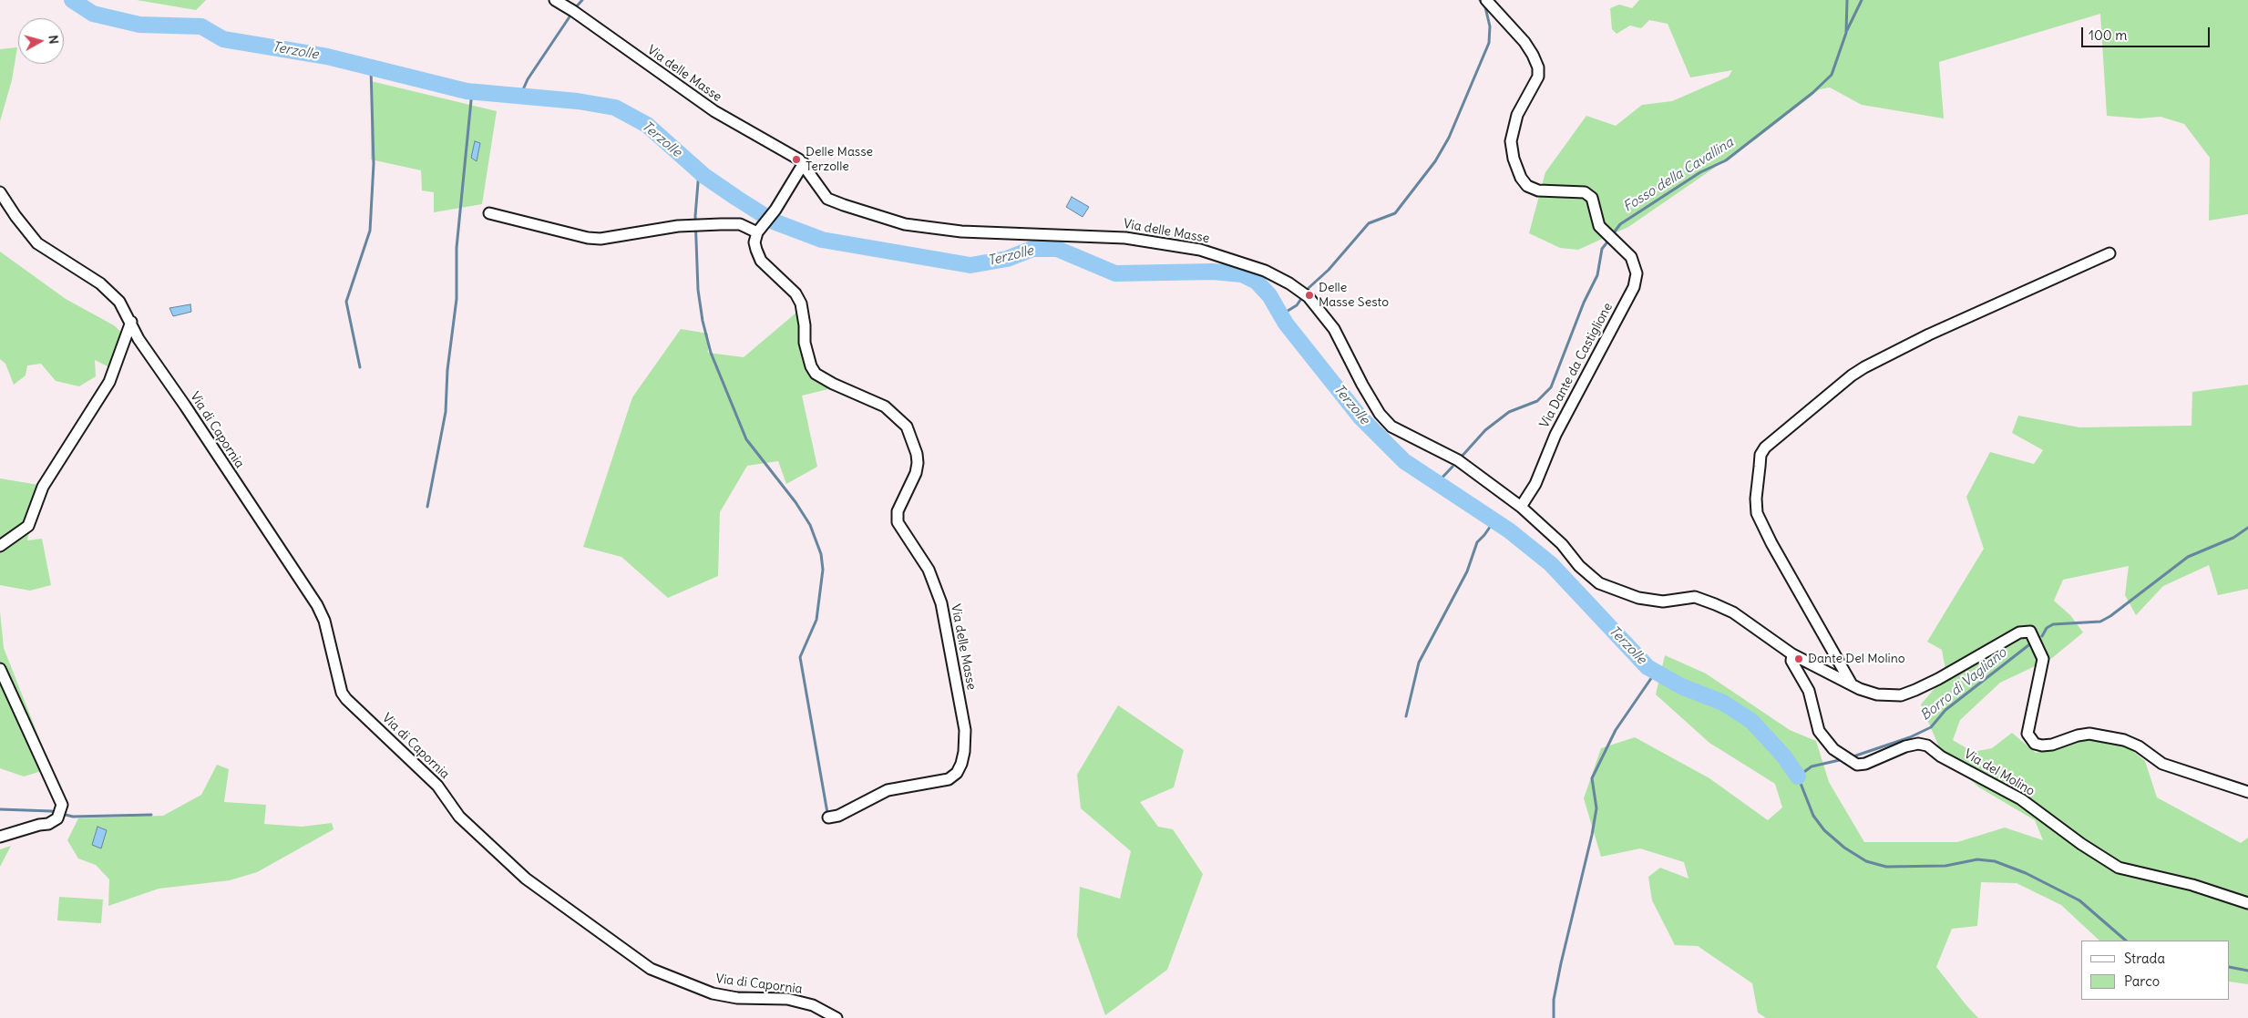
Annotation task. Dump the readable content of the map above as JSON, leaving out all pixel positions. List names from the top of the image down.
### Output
{
  "streets": {
    "street": [
      "Via delle Masse",
      "Via Dante da Castiglione",
      "Via di Capornia",
      "Via del Molino"
    ]
  },
  "crossings": [
    ["Via delle Masse", "Via Dante da Castiglione"]
  ],
  "water": ["Terzolle", "Fosso della Cavallina", "Borro di Vagliano"],
  "places": ["Delle Masse Terzolle", "Delle Masse Sesto", "Dante Del Molino"],
  "legend": ["Strada", "Parco"],
  "scale_bar": "100 m",
  "north": "right"
}
